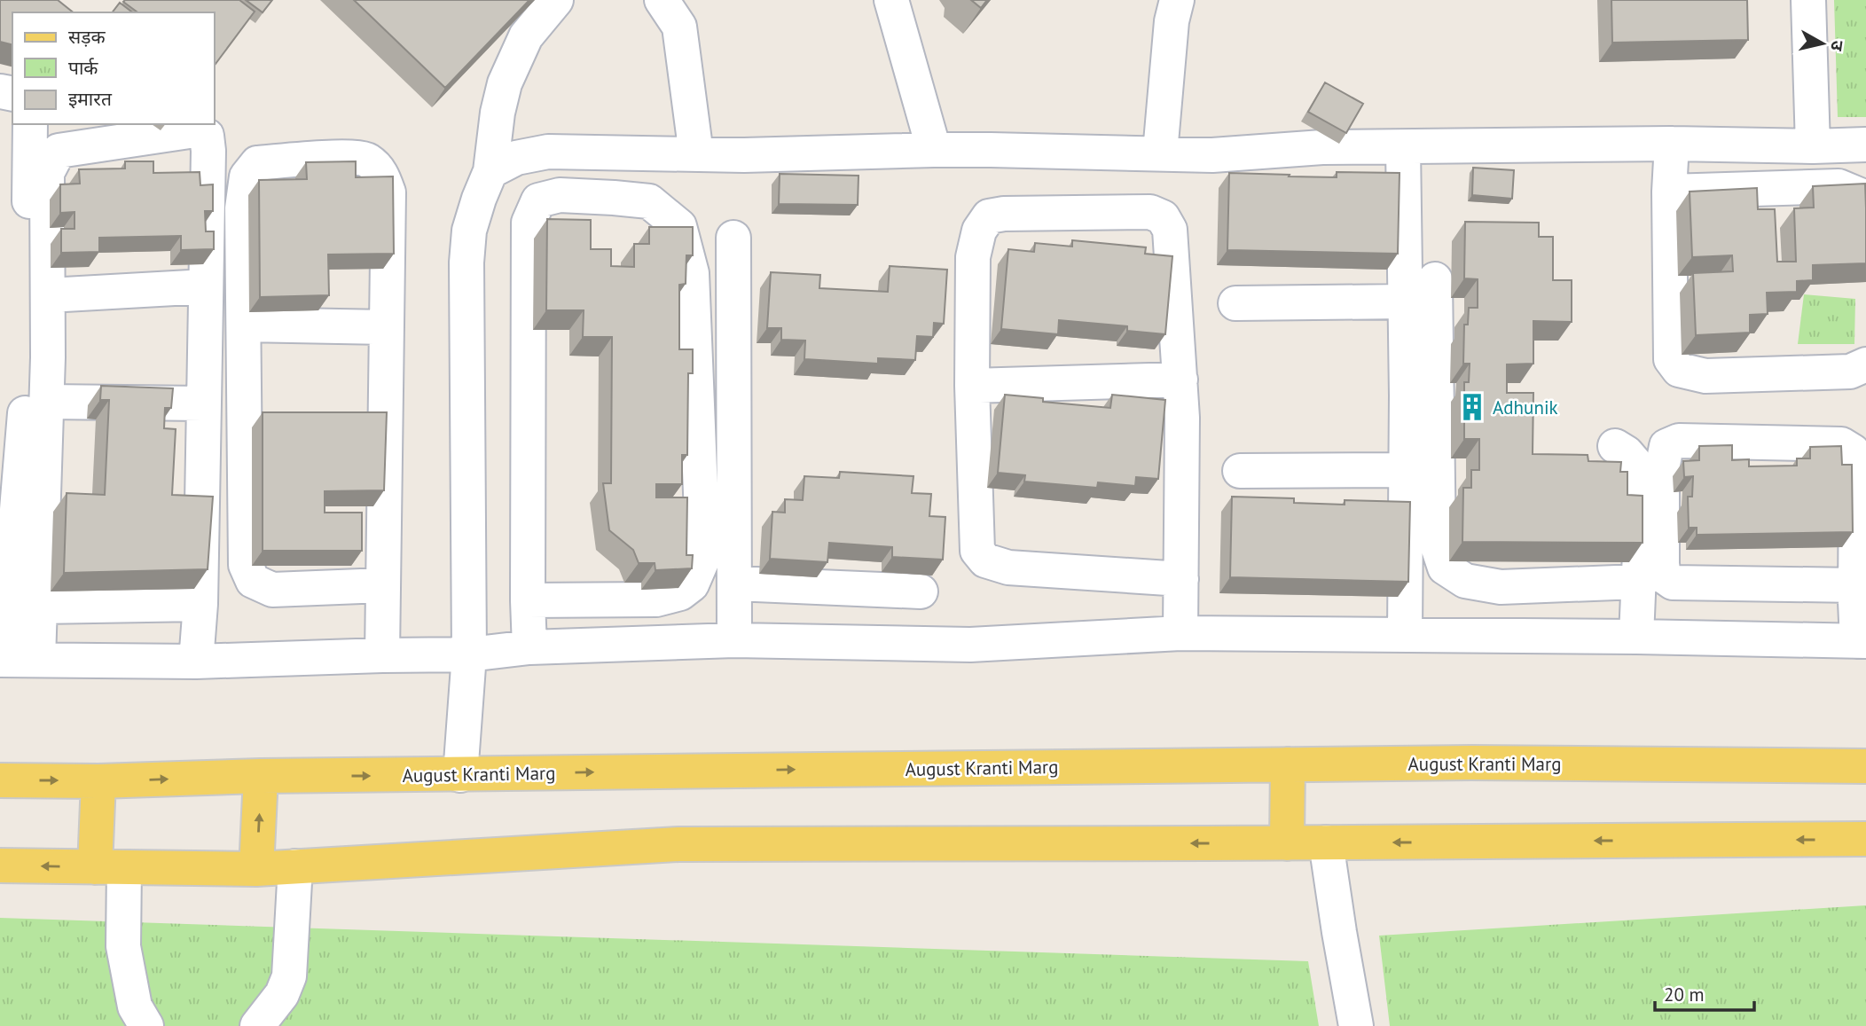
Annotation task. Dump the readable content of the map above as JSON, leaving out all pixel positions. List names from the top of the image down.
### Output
{
  "streets": {
    "main road": ["August Kranti Marg"]
  },
  "places": {
    "building": ["Adhunik"]
  },
  "legend": ["सड़क", "पार्क", "इमारत"],
  "scale_bar": "20 m",
  "north": "right"
}
